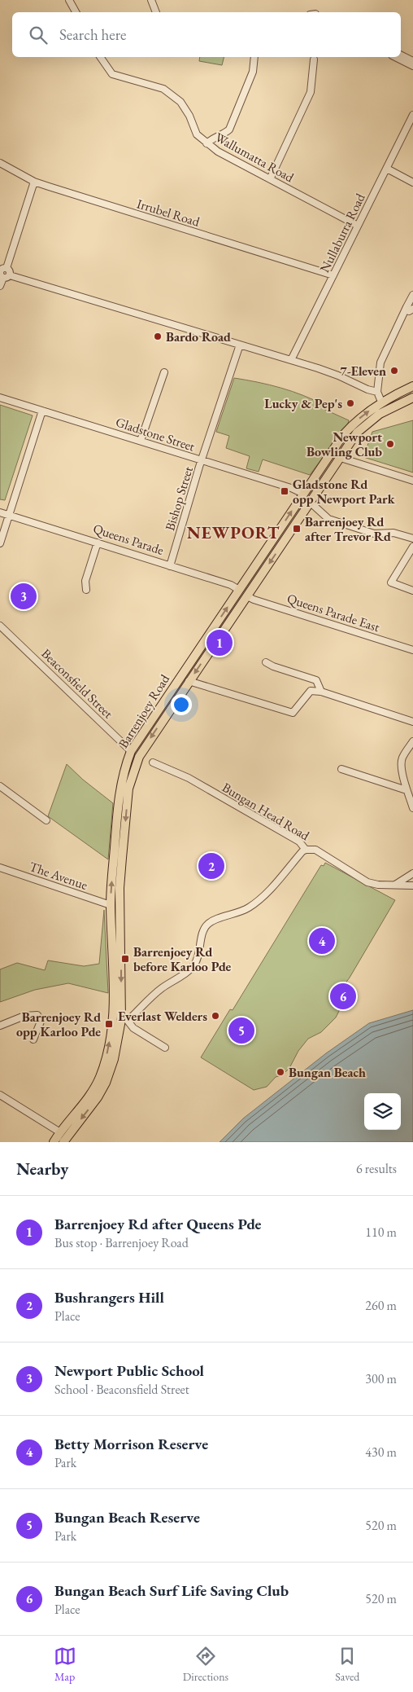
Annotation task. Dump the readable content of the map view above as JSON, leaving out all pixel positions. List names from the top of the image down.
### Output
{
  "streets": {
    "main road": ["Queens Parade", "Beaconsfield Street", "Barrenjoey Road"],
    "street": [
      "Wallumatta Road",
      "Irrubel Road",
      "Nullaburra Road",
      "Gladstone Street",
      "Bishop Street",
      "Queens Parade East",
      "Bungan Head Road",
      "The Avenue"
    ]
  },
  "crossings": [
    ["Wallumatta Road", "Nullaburra Road"],
    ["Irrubel Road", "Nullaburra Road"],
    ["Gladstone Street", "Bishop Street"],
    ["Gladstone Street", "Barrenjoey Road"],
    ["Bishop Street", "Queens Parade"],
    ["Queens Parade", "Queens Parade East"],
    ["Queens Parade", "Barrenjoey Road"],
    ["Queens Parade East", "Barrenjoey Road"],
    ["Beaconsfield Street", "Barrenjoey Road"],
    ["Barrenjoey Road", "The Avenue"]
  ],
  "districts": ["NEWPORT"],
  "places": {
    "other": [
      "Bardo Road",
      "7-Eleven",
      "Lucky & Pep's",
      "Newport Bowling Club",
      "Everlast Welders",
      "Bungan Beach"
    ],
    "transit": [
      "Gladstone Rd opp Newport Park",
      "Barrenjoey Rd after Trevor Rd",
      "Barrenjoey Rd before Karloo Pde",
      "Barrenjoey Rd opp Karloo Pde"
    ]
  },
  "page": {
    "search": "Search here",
    "pins": [
      "3",
      "1",
      "2",
      "4",
      "6",
      "5"
    ],
    "heading": ["Nearby", "6 results"],
    "list": [
      {
        "mark": "1",
        "name": "Barrenjoey Rd after Queens Pde",
        "note": "Bus stop · Barrenjoey Road",
        "value": "110 m"
      },
      {
        "mark": "2",
        "name": "Bushrangers Hill",
        "note": "Place",
        "value": "260 m"
      },
      {
        "mark": "3",
        "name": "Newport Public School",
        "note": "School · Beaconsfield Street",
        "value": "300 m"
      },
      {
        "mark": "4",
        "name": "Betty Morrison Reserve",
        "note": "Park",
        "value": "430 m"
      },
      {
        "mark": "5",
        "name": "Bungan Beach Reserve",
        "note": "Park",
        "value": "520 m"
      },
      {
        "mark": "6",
        "name": "Bungan Beach Surf Life Saving Club",
        "note": "Place",
        "value": "520 m"
      }
    ],
    "nav": ["Map", "Directions", "Saved"]
  }
}
